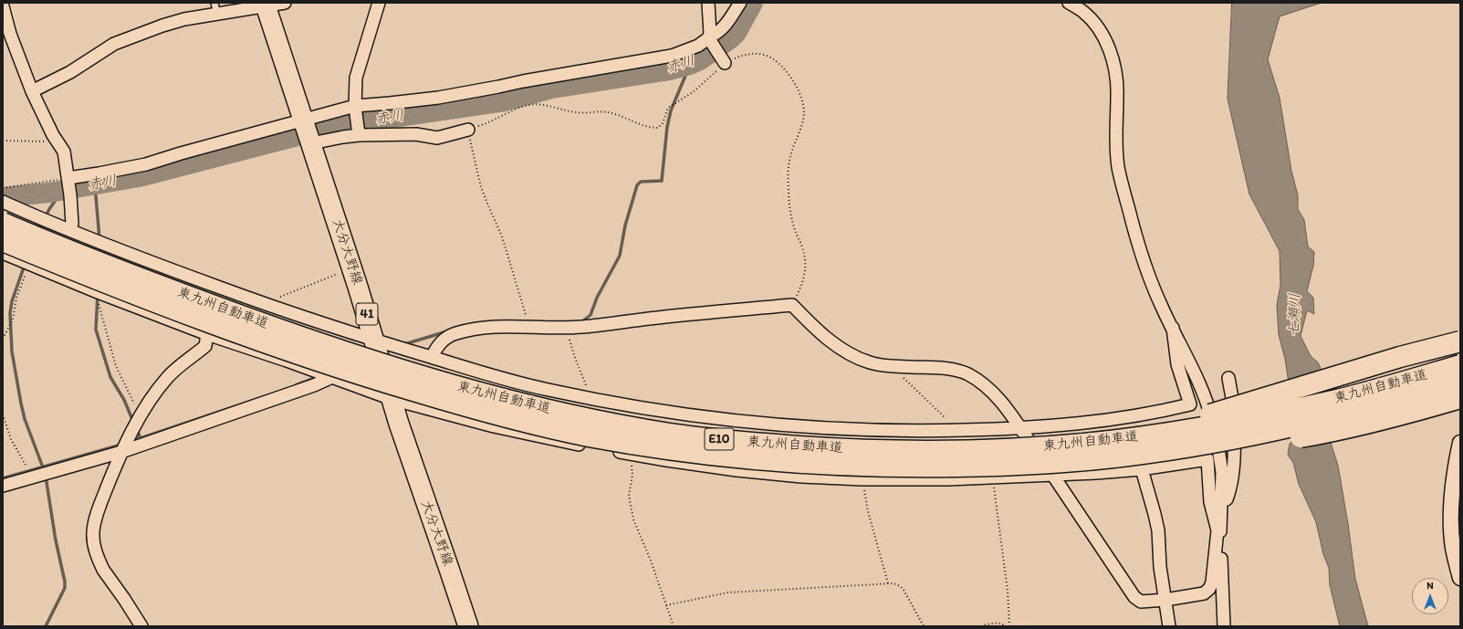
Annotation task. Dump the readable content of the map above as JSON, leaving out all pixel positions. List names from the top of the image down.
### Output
{
  "streets": {
    "highway": ["東九州自動車道", "E10"],
    "main road": ["大分大野線", "41"]
  },
  "water": ["赤川", "七瀬川"],
  "north": "top"
}
